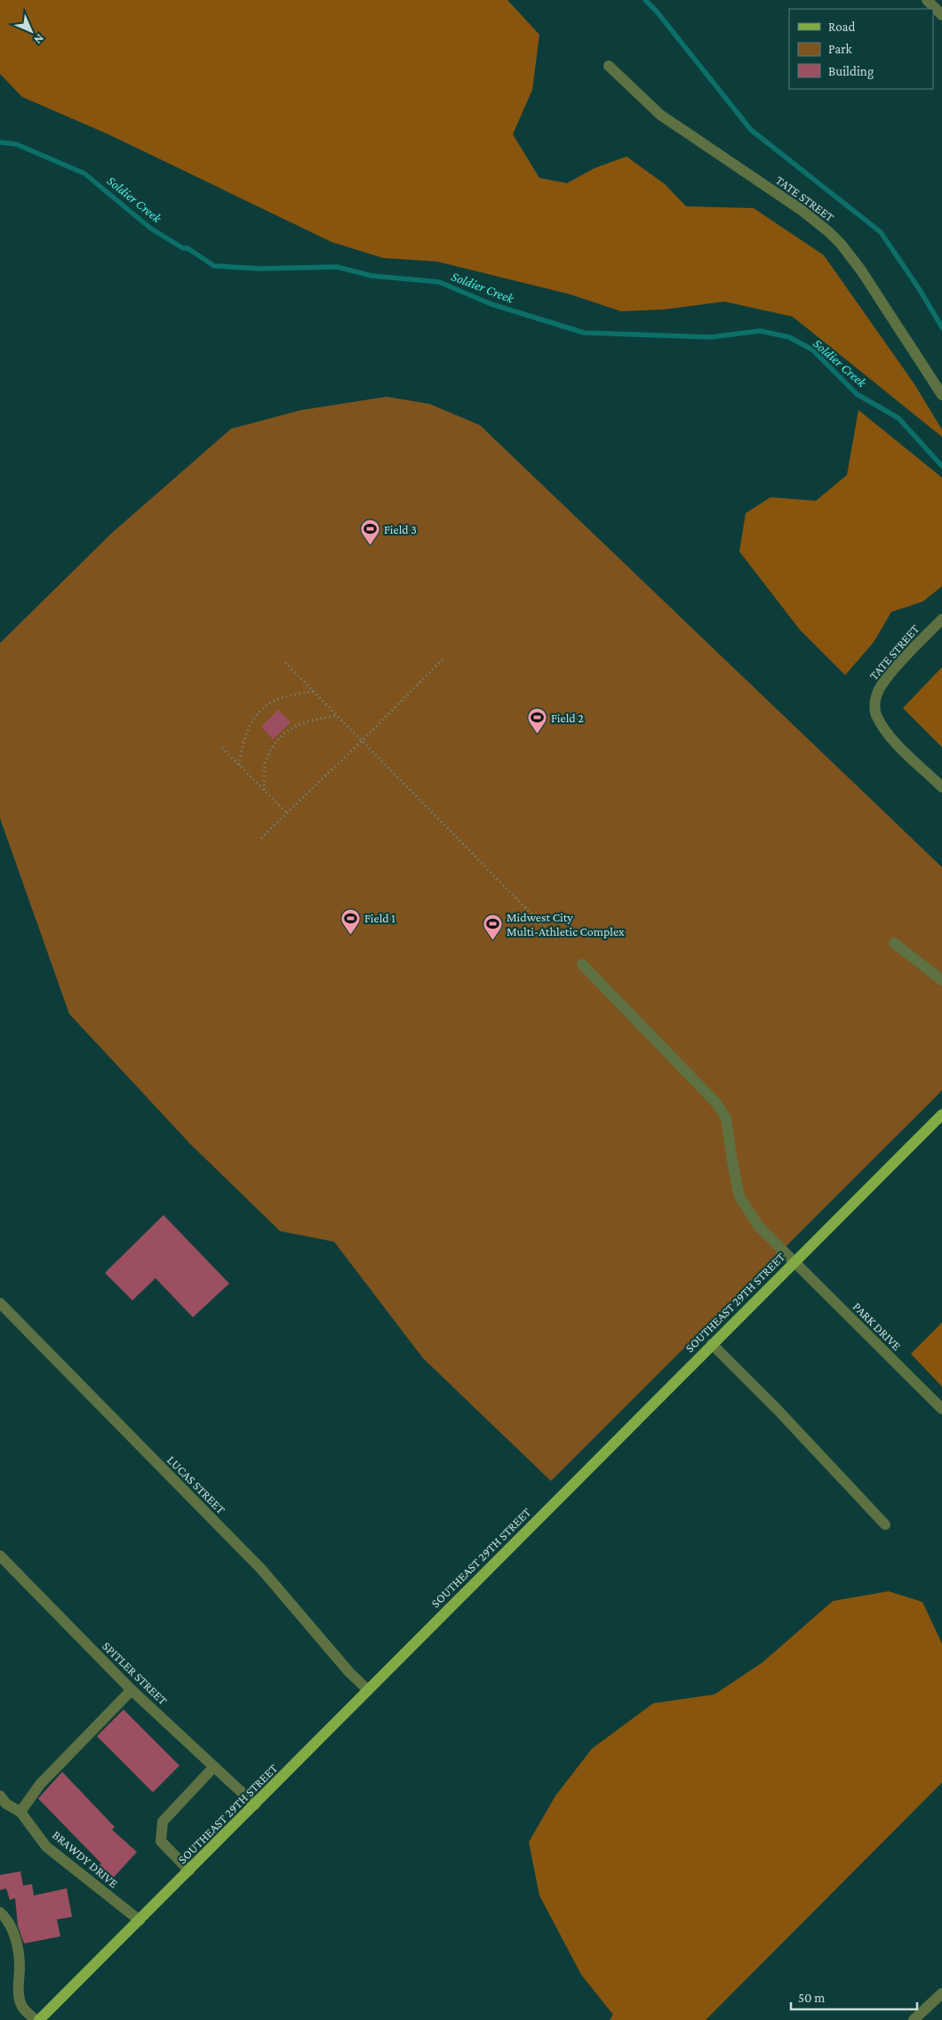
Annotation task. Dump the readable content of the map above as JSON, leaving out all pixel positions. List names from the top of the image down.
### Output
{
  "streets": {
    "main road": ["SOUTHEAST 29TH STREET"],
    "street": [
      "TATE STREET",
      "PARK DRIVE",
      "LUCAS STREET",
      "SPITLER STREET",
      "BRAWDY DRIVE"
    ]
  },
  "crossings": [
    ["SOUTHEAST 29TH STREET", "PARK DRIVE"],
    ["SOUTHEAST 29TH STREET", "LUCAS STREET"],
    ["SOUTHEAST 29TH STREET", "SPITLER STREET"],
    ["SOUTHEAST 29TH STREET", "BRAWDY DRIVE"]
  ],
  "water": ["Soldier Creek"],
  "places": {
    "sports": [
      "Field 3",
      "Field 2",
      "Field 1",
      "Midwest City Multi-Athletic Complex"
    ]
  },
  "legend": ["Road", "Park", "Building"],
  "scale_bar": "50 m",
  "north": "bottom right"
}
